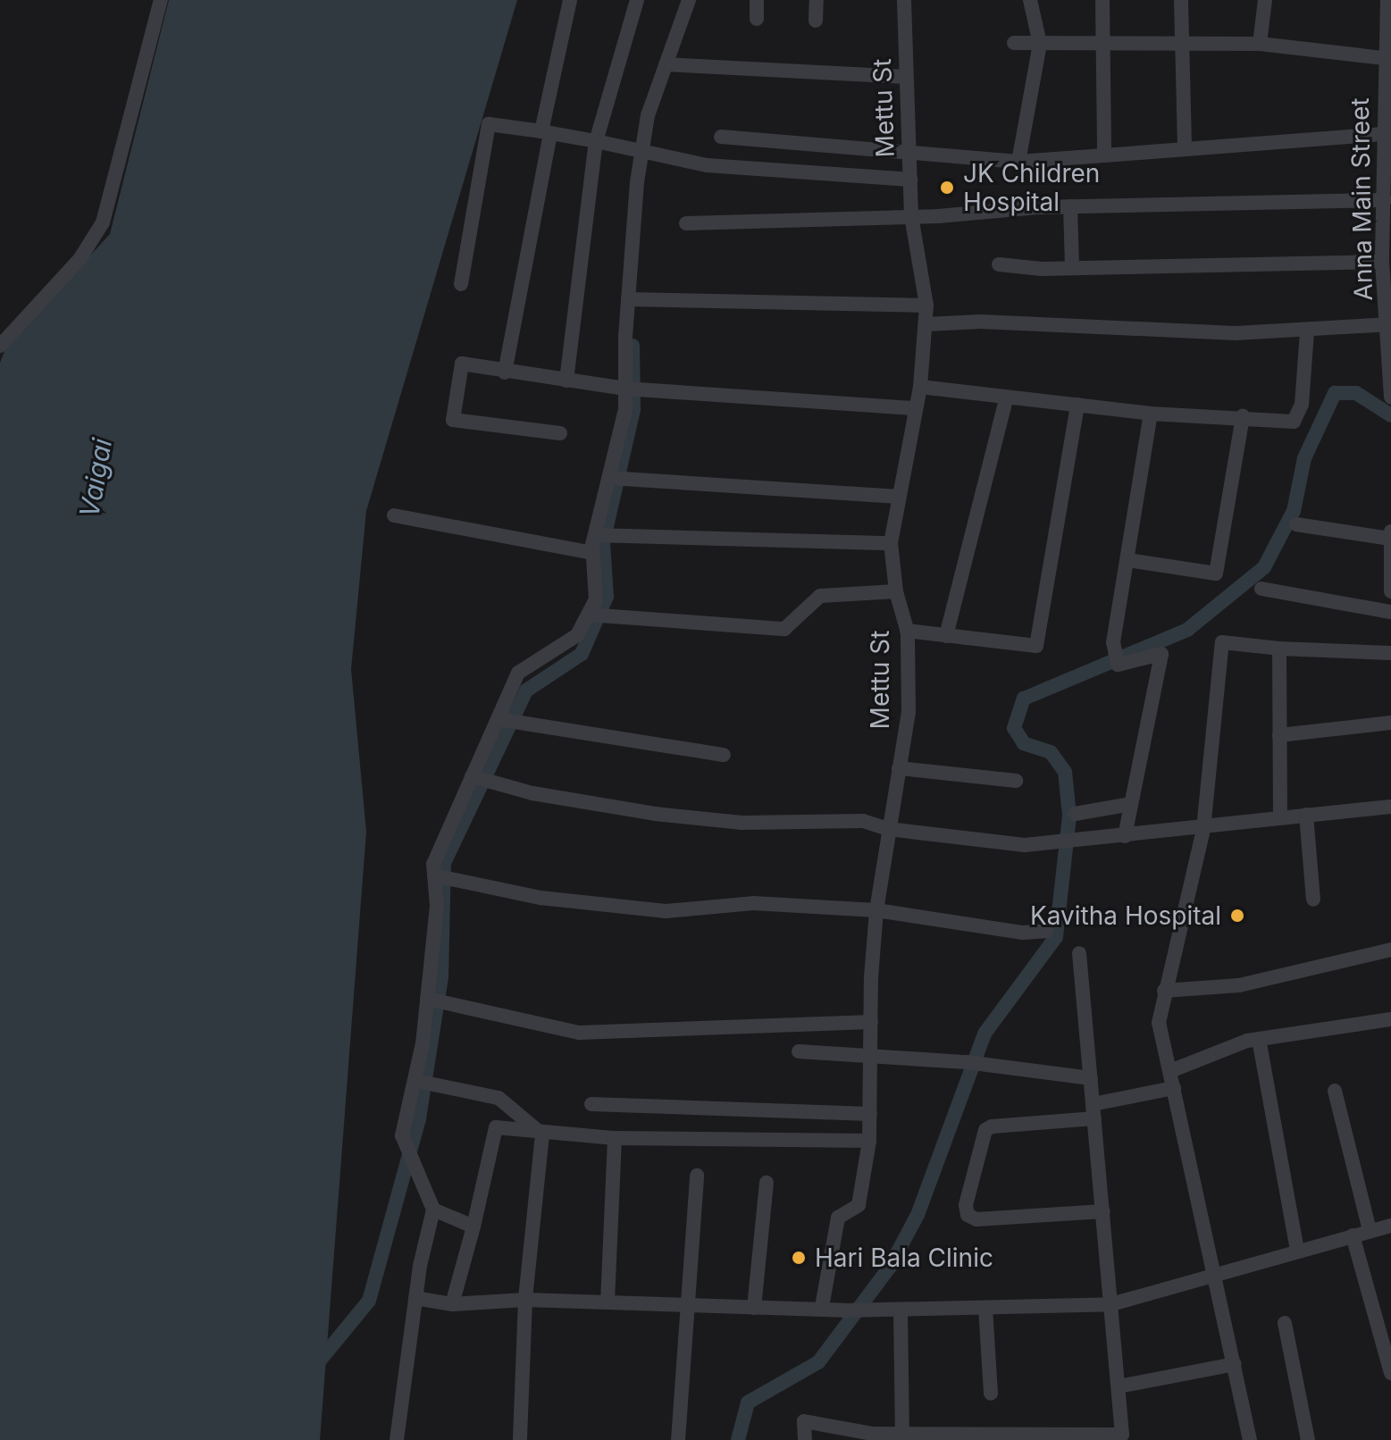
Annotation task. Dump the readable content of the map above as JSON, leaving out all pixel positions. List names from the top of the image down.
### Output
{
  "streets": {
    "street": ["Mettu St", "Anna Main Street"]
  },
  "water": ["Vaigai"],
  "places": ["JK Children Hospital", "Kavitha Hospital", "Hari Bala Clinic"]
}
